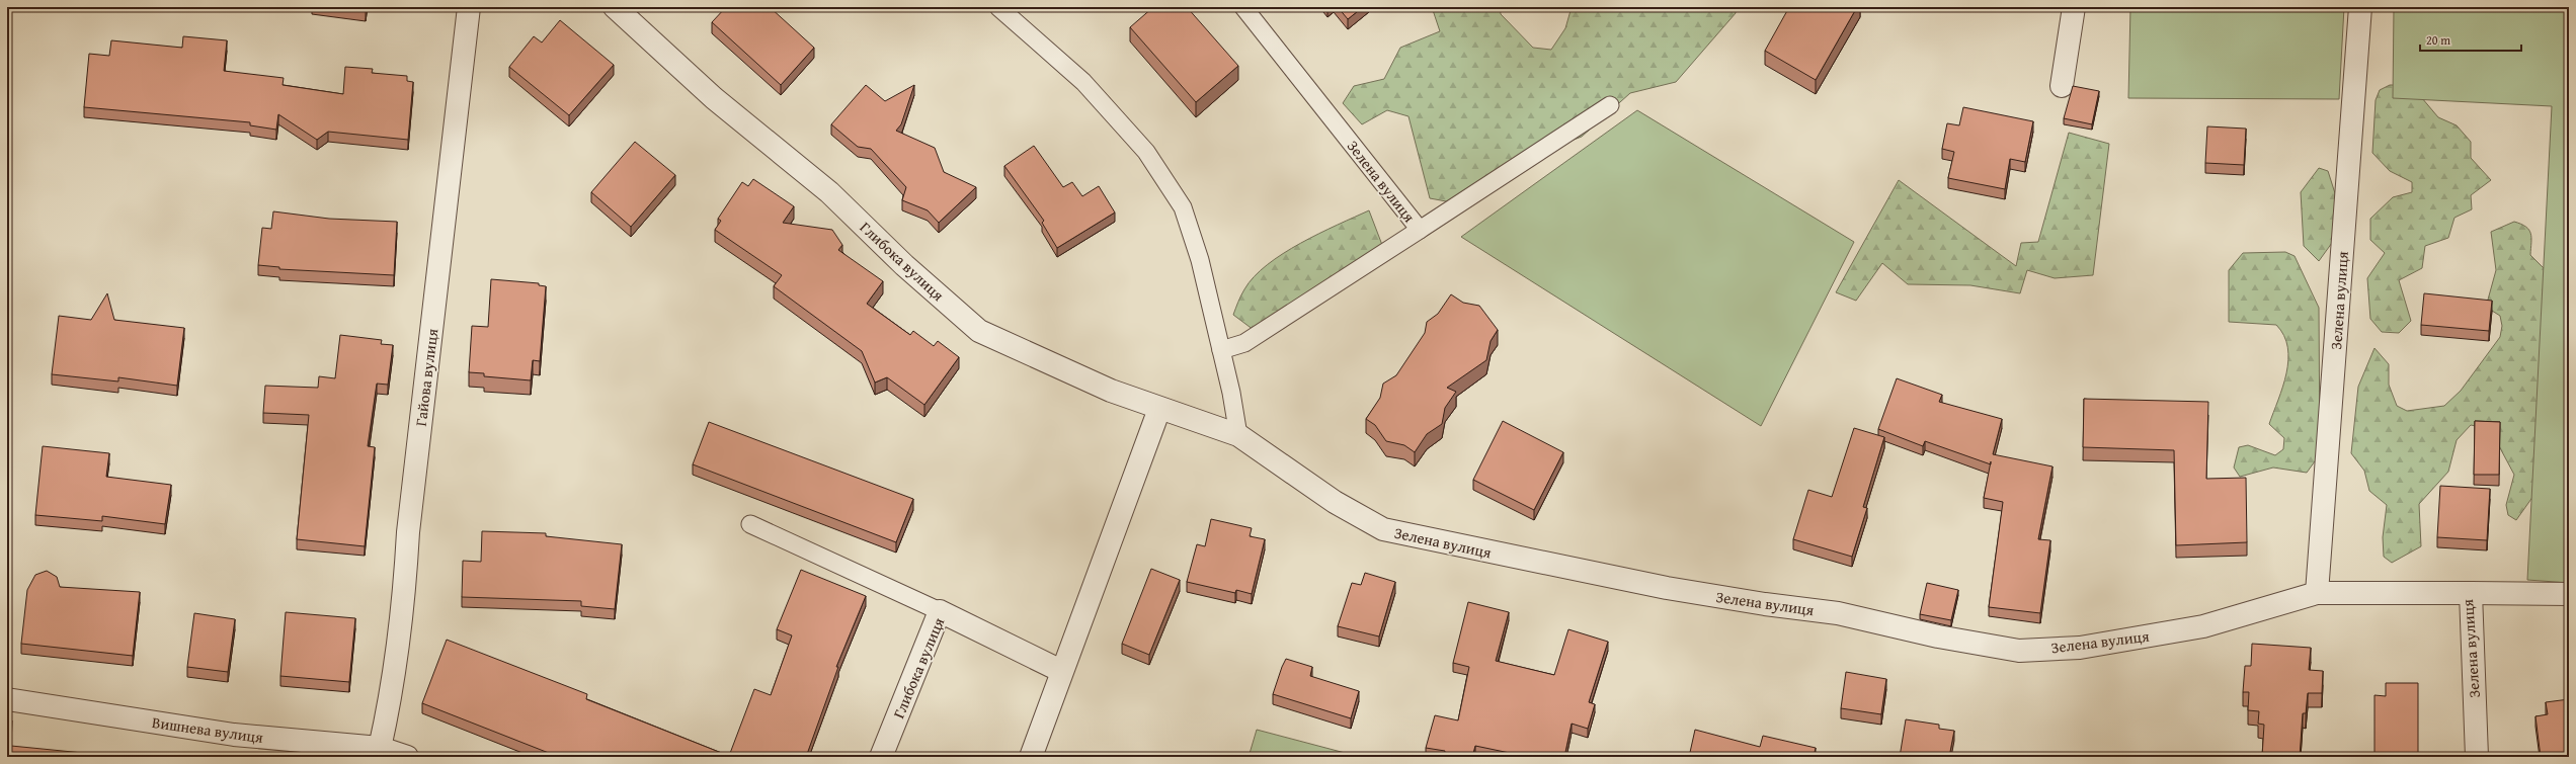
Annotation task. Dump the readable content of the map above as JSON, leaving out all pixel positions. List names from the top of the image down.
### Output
{
  "streets": {
    "street": [
      "Зелена вулиця",
      "Глибока вулиця",
      "Гайова вулиця",
      "Вишнева вулиця"
    ]
  },
  "crossings": [
    ["Зелена вулиця", "Глибока вулиця"],
    ["Гайова вулиця", "Вишнева вулиця"]
  ],
  "scale_bar": "20 m"
}
